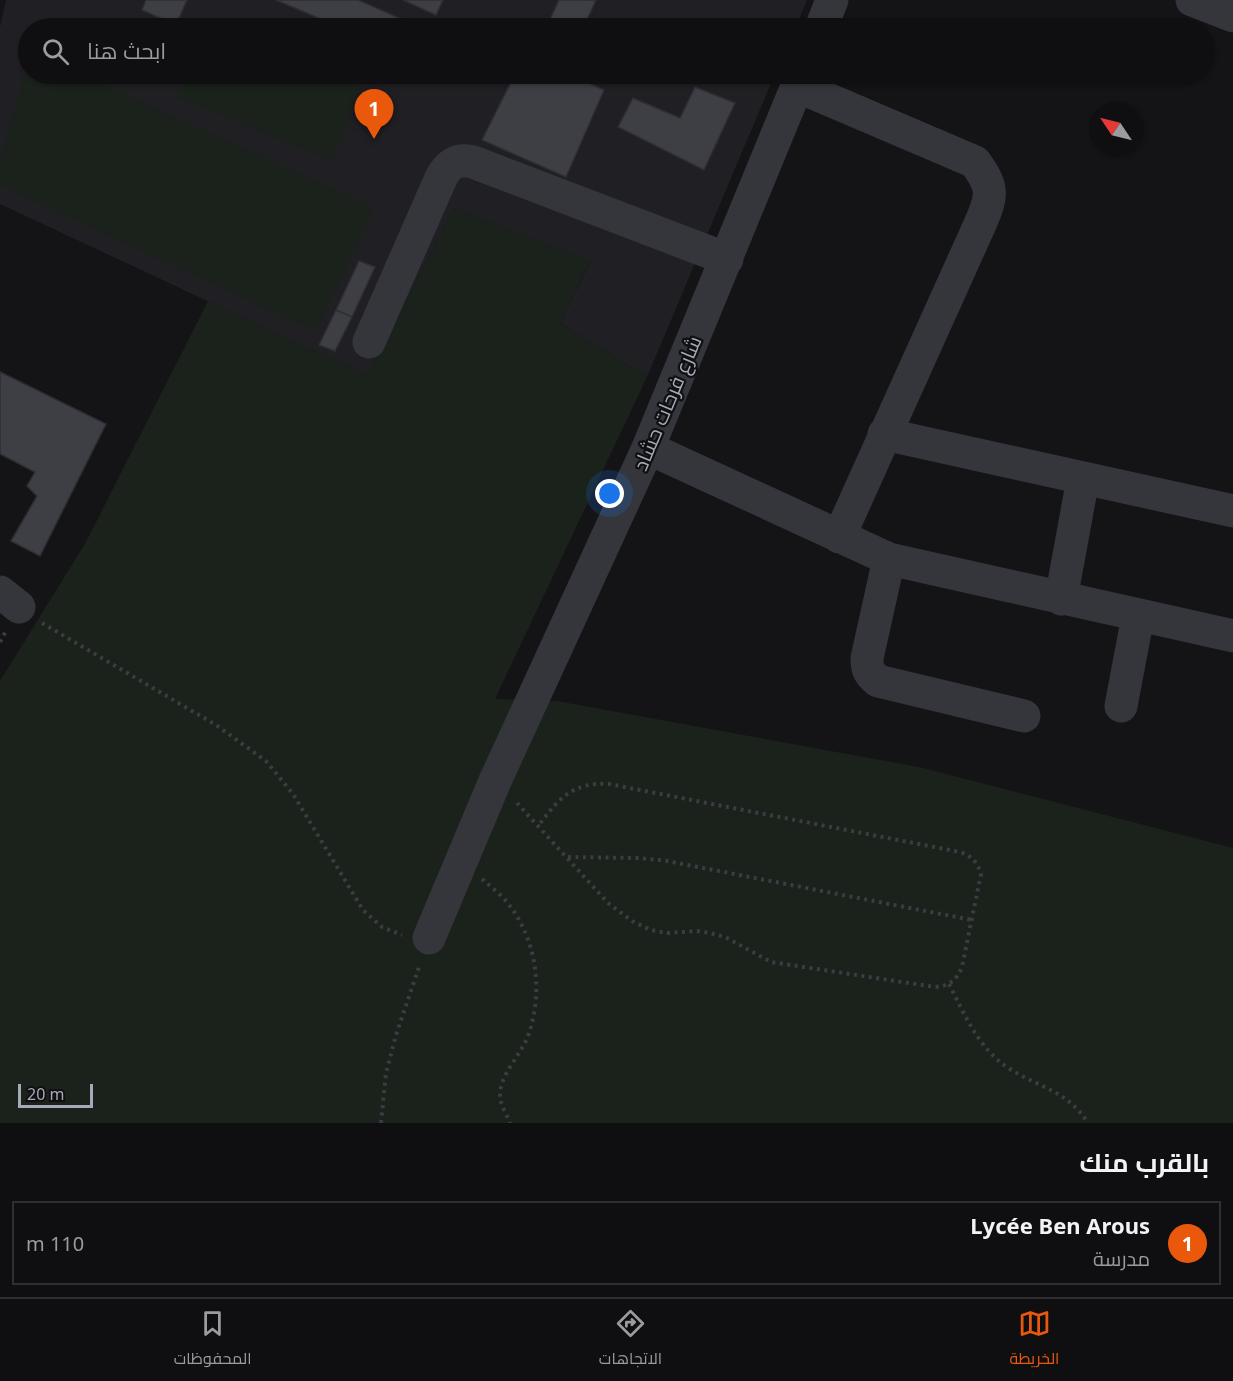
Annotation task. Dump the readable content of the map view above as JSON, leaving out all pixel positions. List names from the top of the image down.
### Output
{
  "streets": {
    "street": ["شارع فرحات حشاد"]
  },
  "scale_bar": "20 m",
  "north": "top left",
  "page": {
    "search": "ابحث هنا",
    "pins": "1",
    "scale": "20 m",
    "heading": "بالقرب منك",
    "list": [
      {
        "mark": "1",
        "name": "Lycée Ben Arous",
        "note": "مدرسة",
        "value": "110 m"
      }
    ],
    "nav": ["الخريطة", "الاتجاهات", "المحفوظات"]
  }
}
